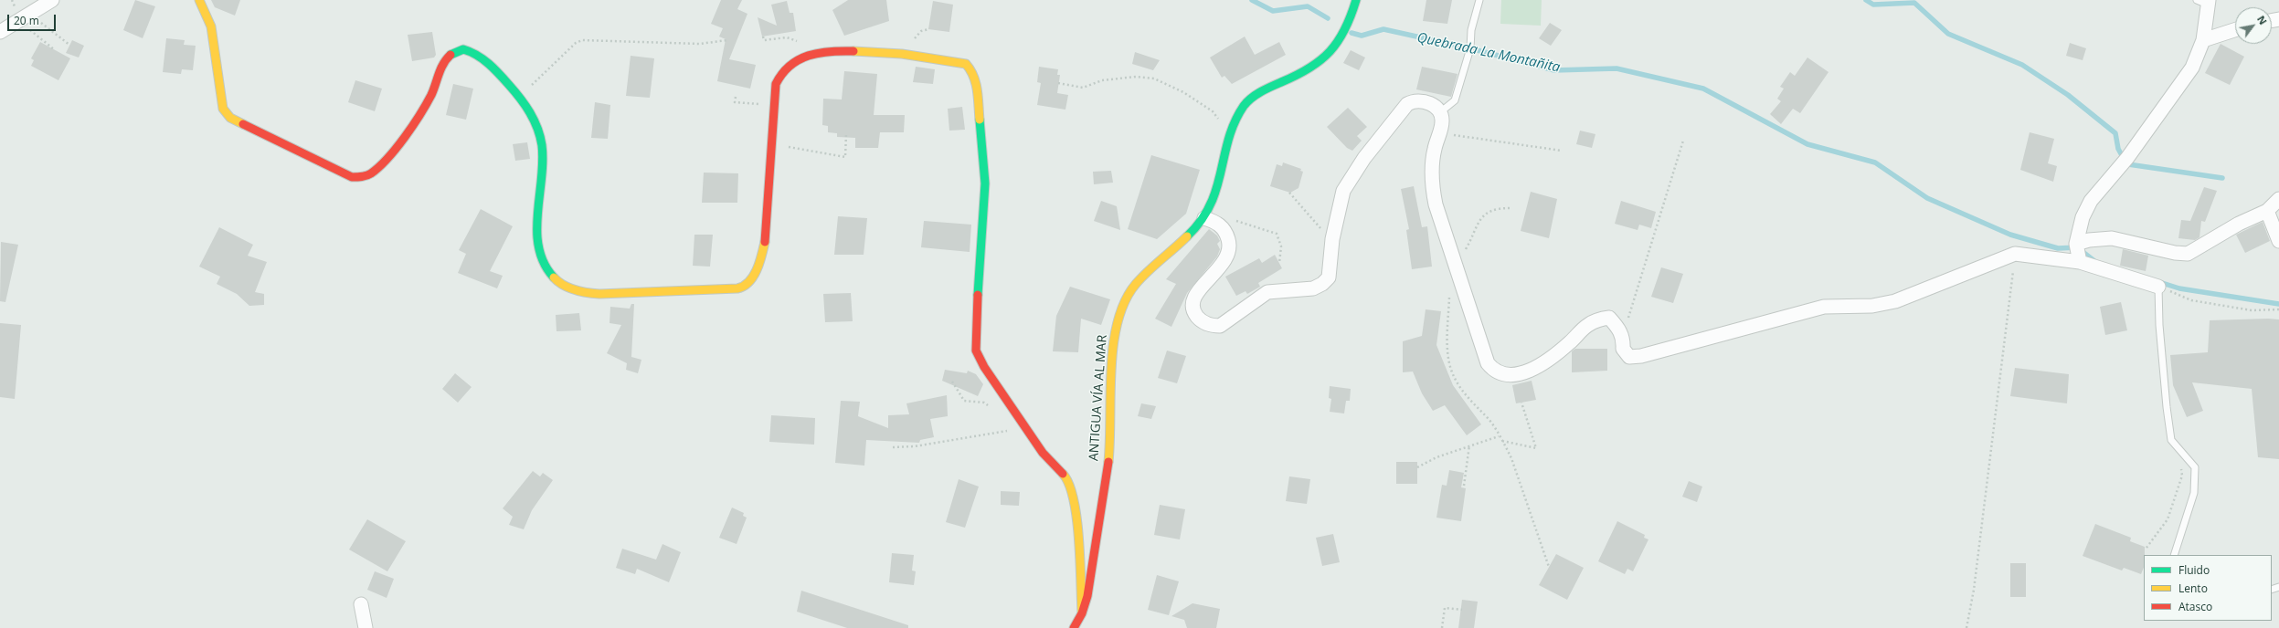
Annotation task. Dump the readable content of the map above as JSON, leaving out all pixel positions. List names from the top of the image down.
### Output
{
  "streets": {
    "street": ["ANTIGUA VÍA AL MAR"]
  },
  "water": ["Quebrada La Montañita"],
  "legend": ["Fluido", "Lento", "Atasco"],
  "scale_bar": "20 m",
  "north": "top right"
}
